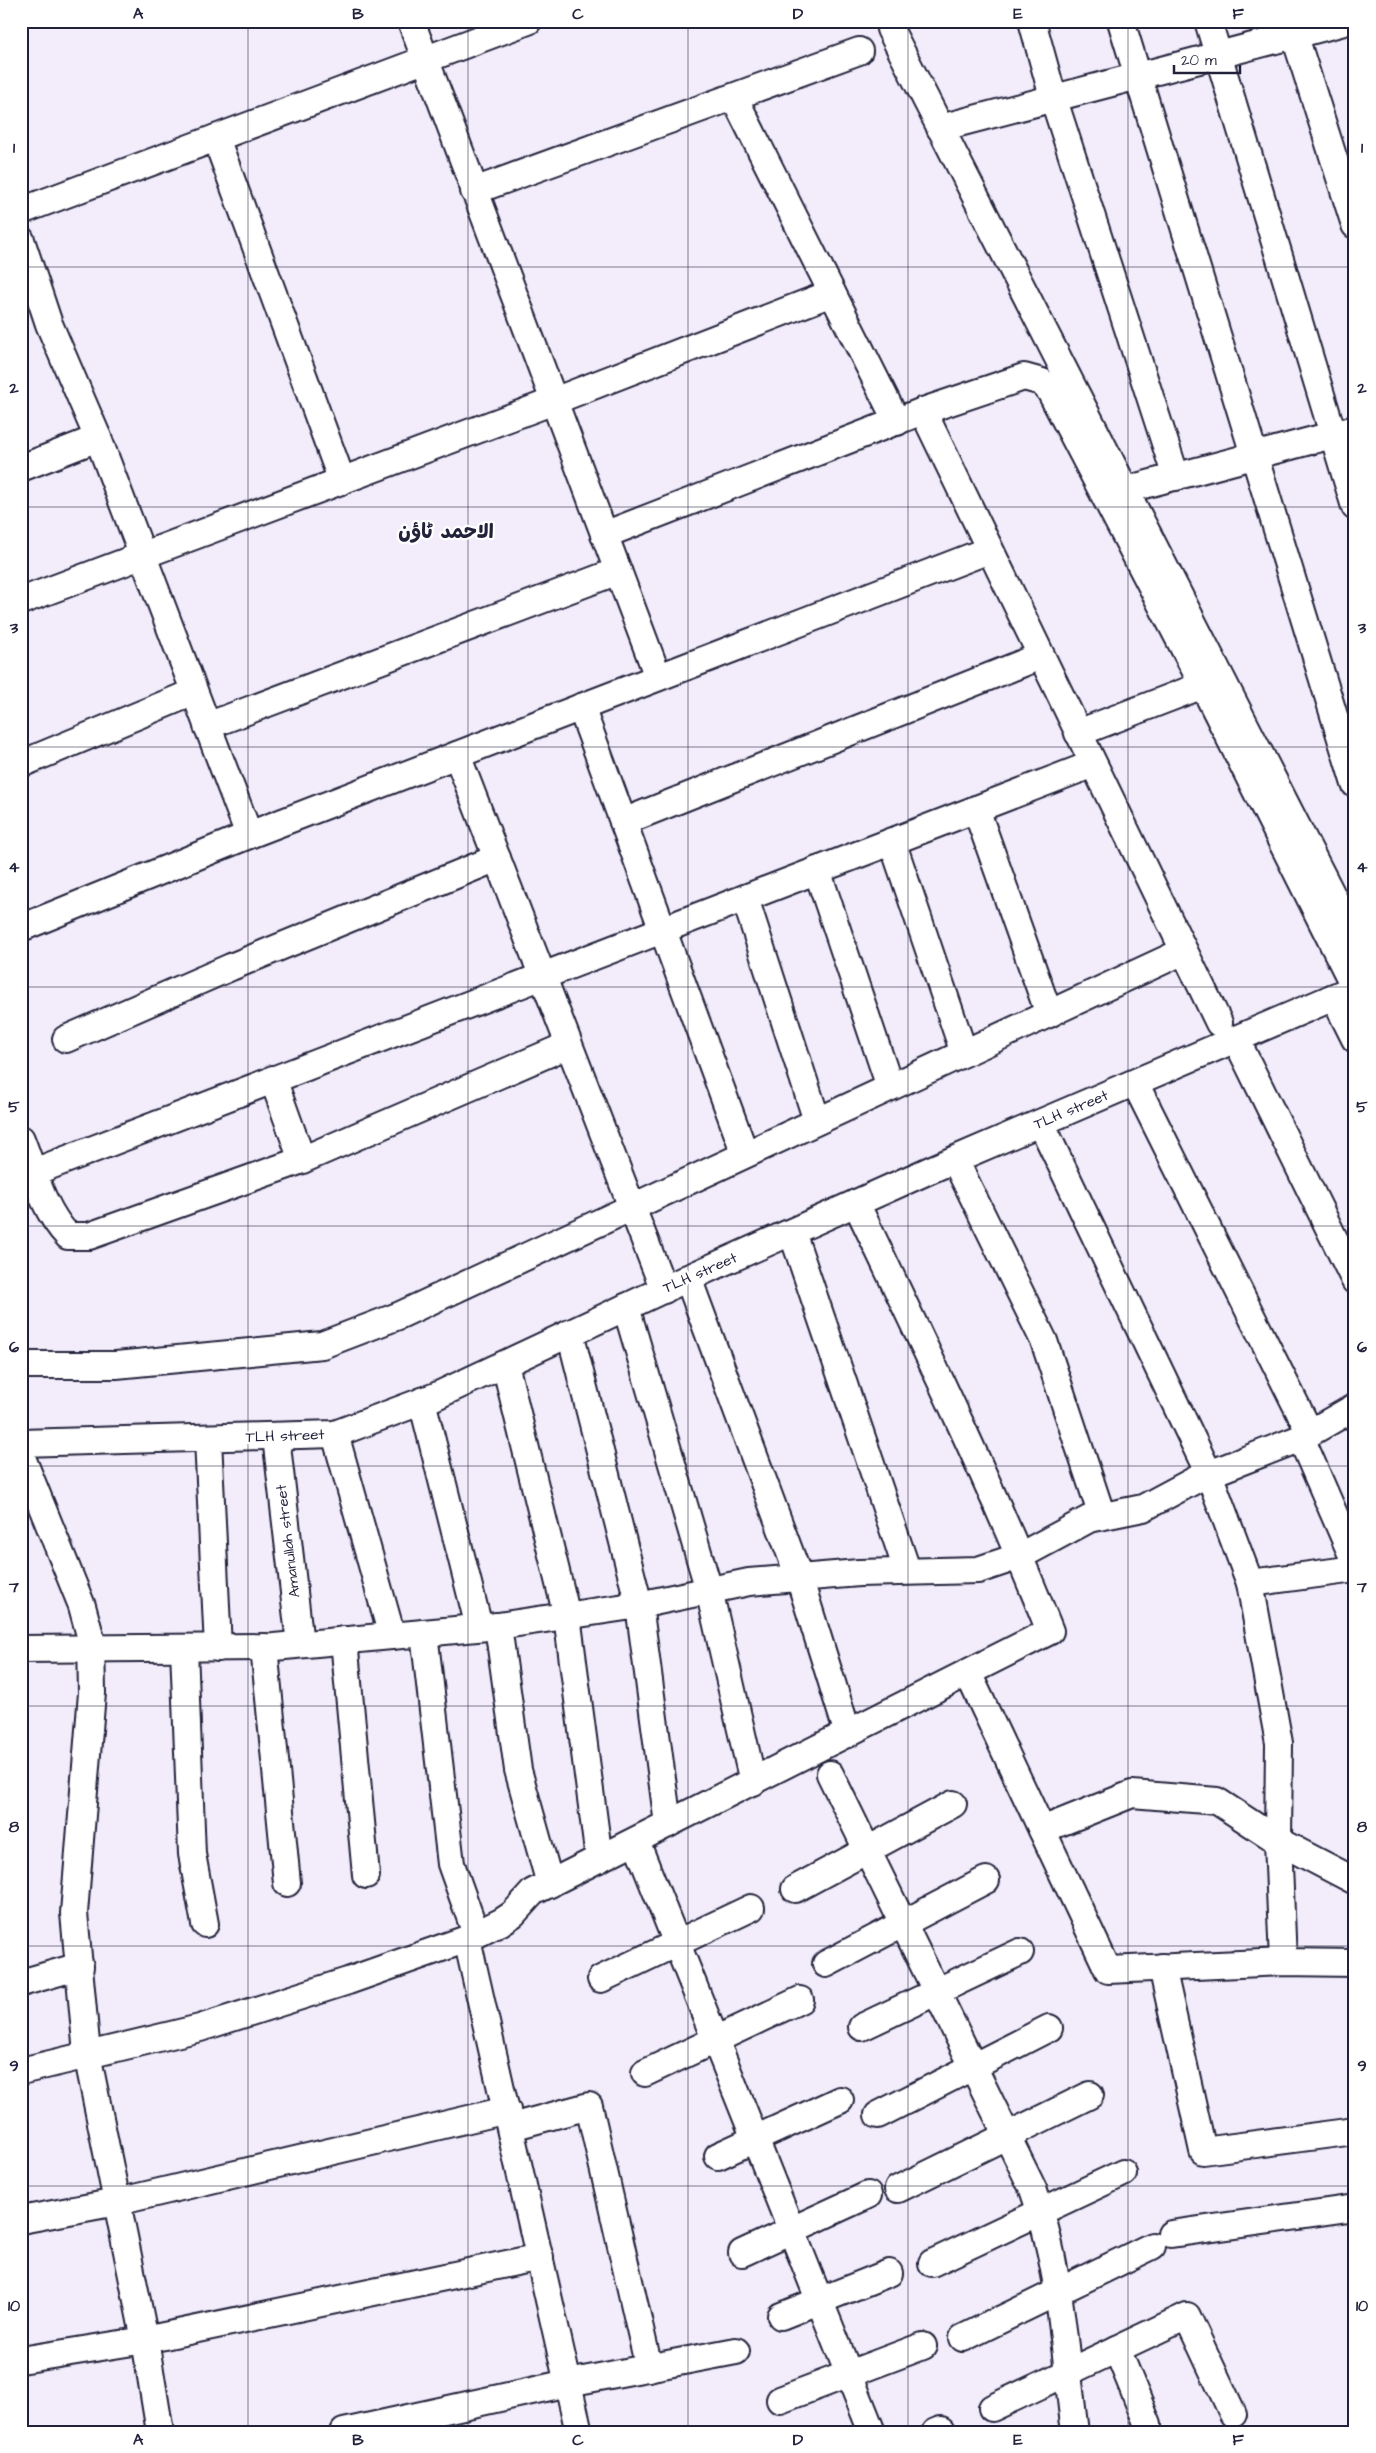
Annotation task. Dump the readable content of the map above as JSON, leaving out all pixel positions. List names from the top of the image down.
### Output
{
  "streets": {
    "street": ["TLH street", "Amanullah street"]
  },
  "crossings": [
    ["TLH street", "Amanullah street"]
  ],
  "districts": ["الاحمد ٹاؤن"],
  "scale_bar": "20 m",
  "grid": {
    "columns": [
      "A",
      "B",
      "C",
      "D",
      "E",
      "F"
    ],
    "rows": [
      "1",
      "2",
      "3",
      "4",
      "5",
      "6",
      "7",
      "8",
      "9",
      "10"
    ]
  }
}
